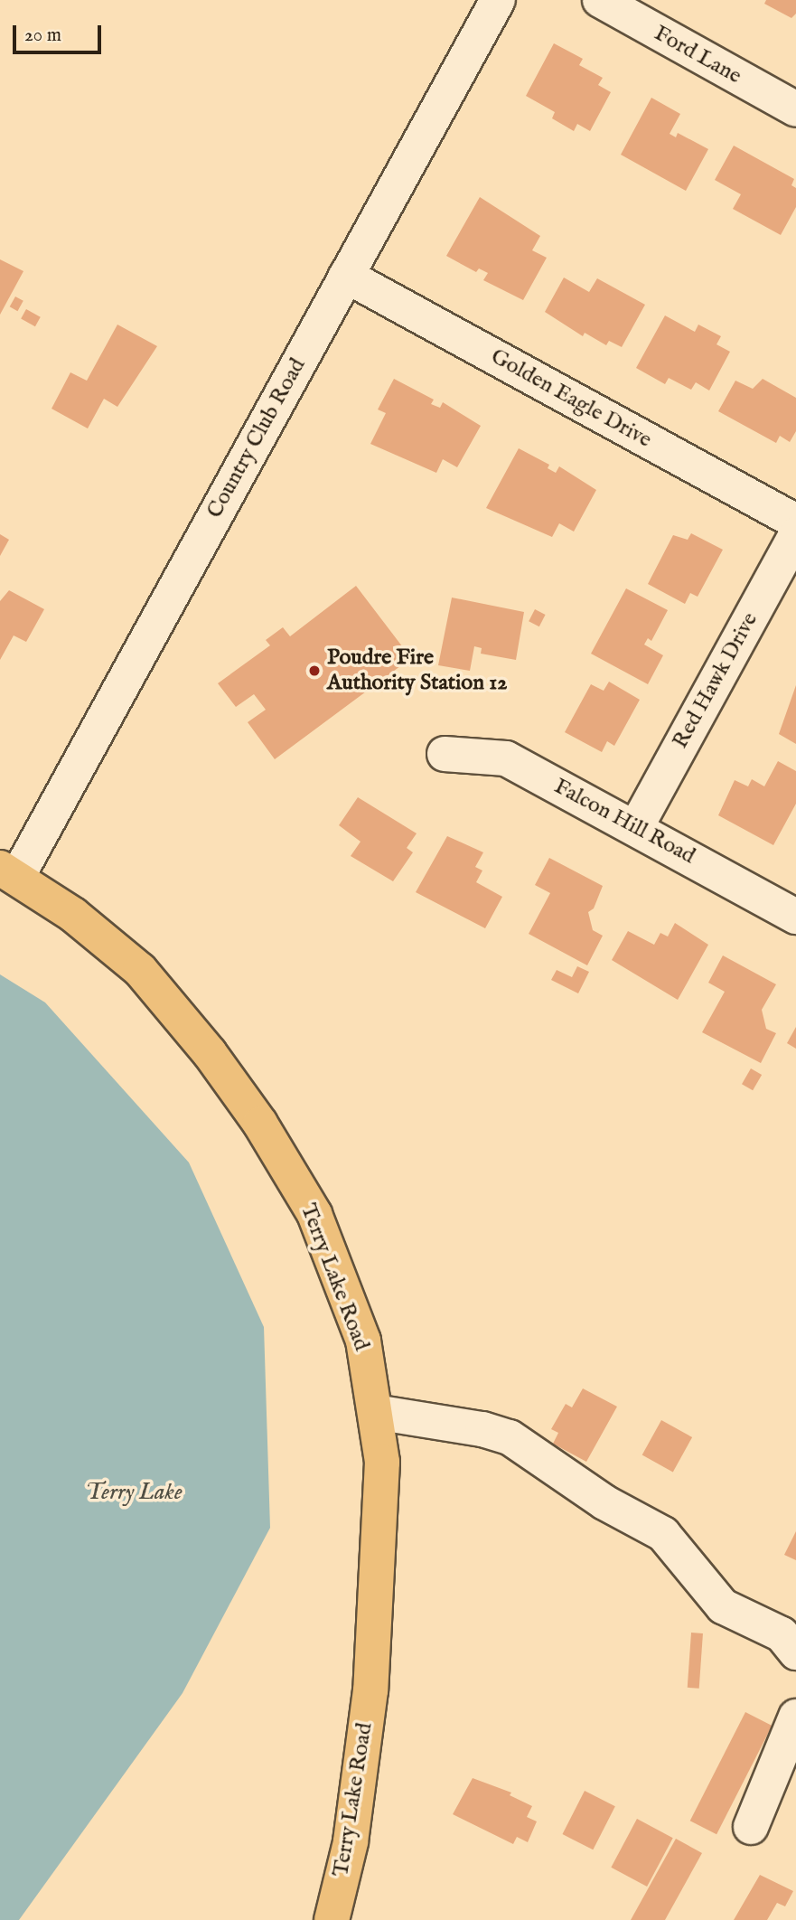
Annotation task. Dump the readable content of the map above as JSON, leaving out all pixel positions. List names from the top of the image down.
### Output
{
  "streets": {
    "main road": ["Terry Lake Road"],
    "street": [
      "Ford Lane",
      "Golden Eagle Drive",
      "Country Club Road",
      "Red Hawk Drive",
      "Falcon Hill Road"
    ]
  },
  "crossings": [
    ["Golden Eagle Drive", "Country Club Road"],
    ["Country Club Road", "Terry Lake Road"],
    ["Red Hawk Drive", "Falcon Hill Road"]
  ],
  "water": ["Terry Lake"],
  "places": ["Poudre Fire Authority Station 12"],
  "scale_bar": "20 m"
}
